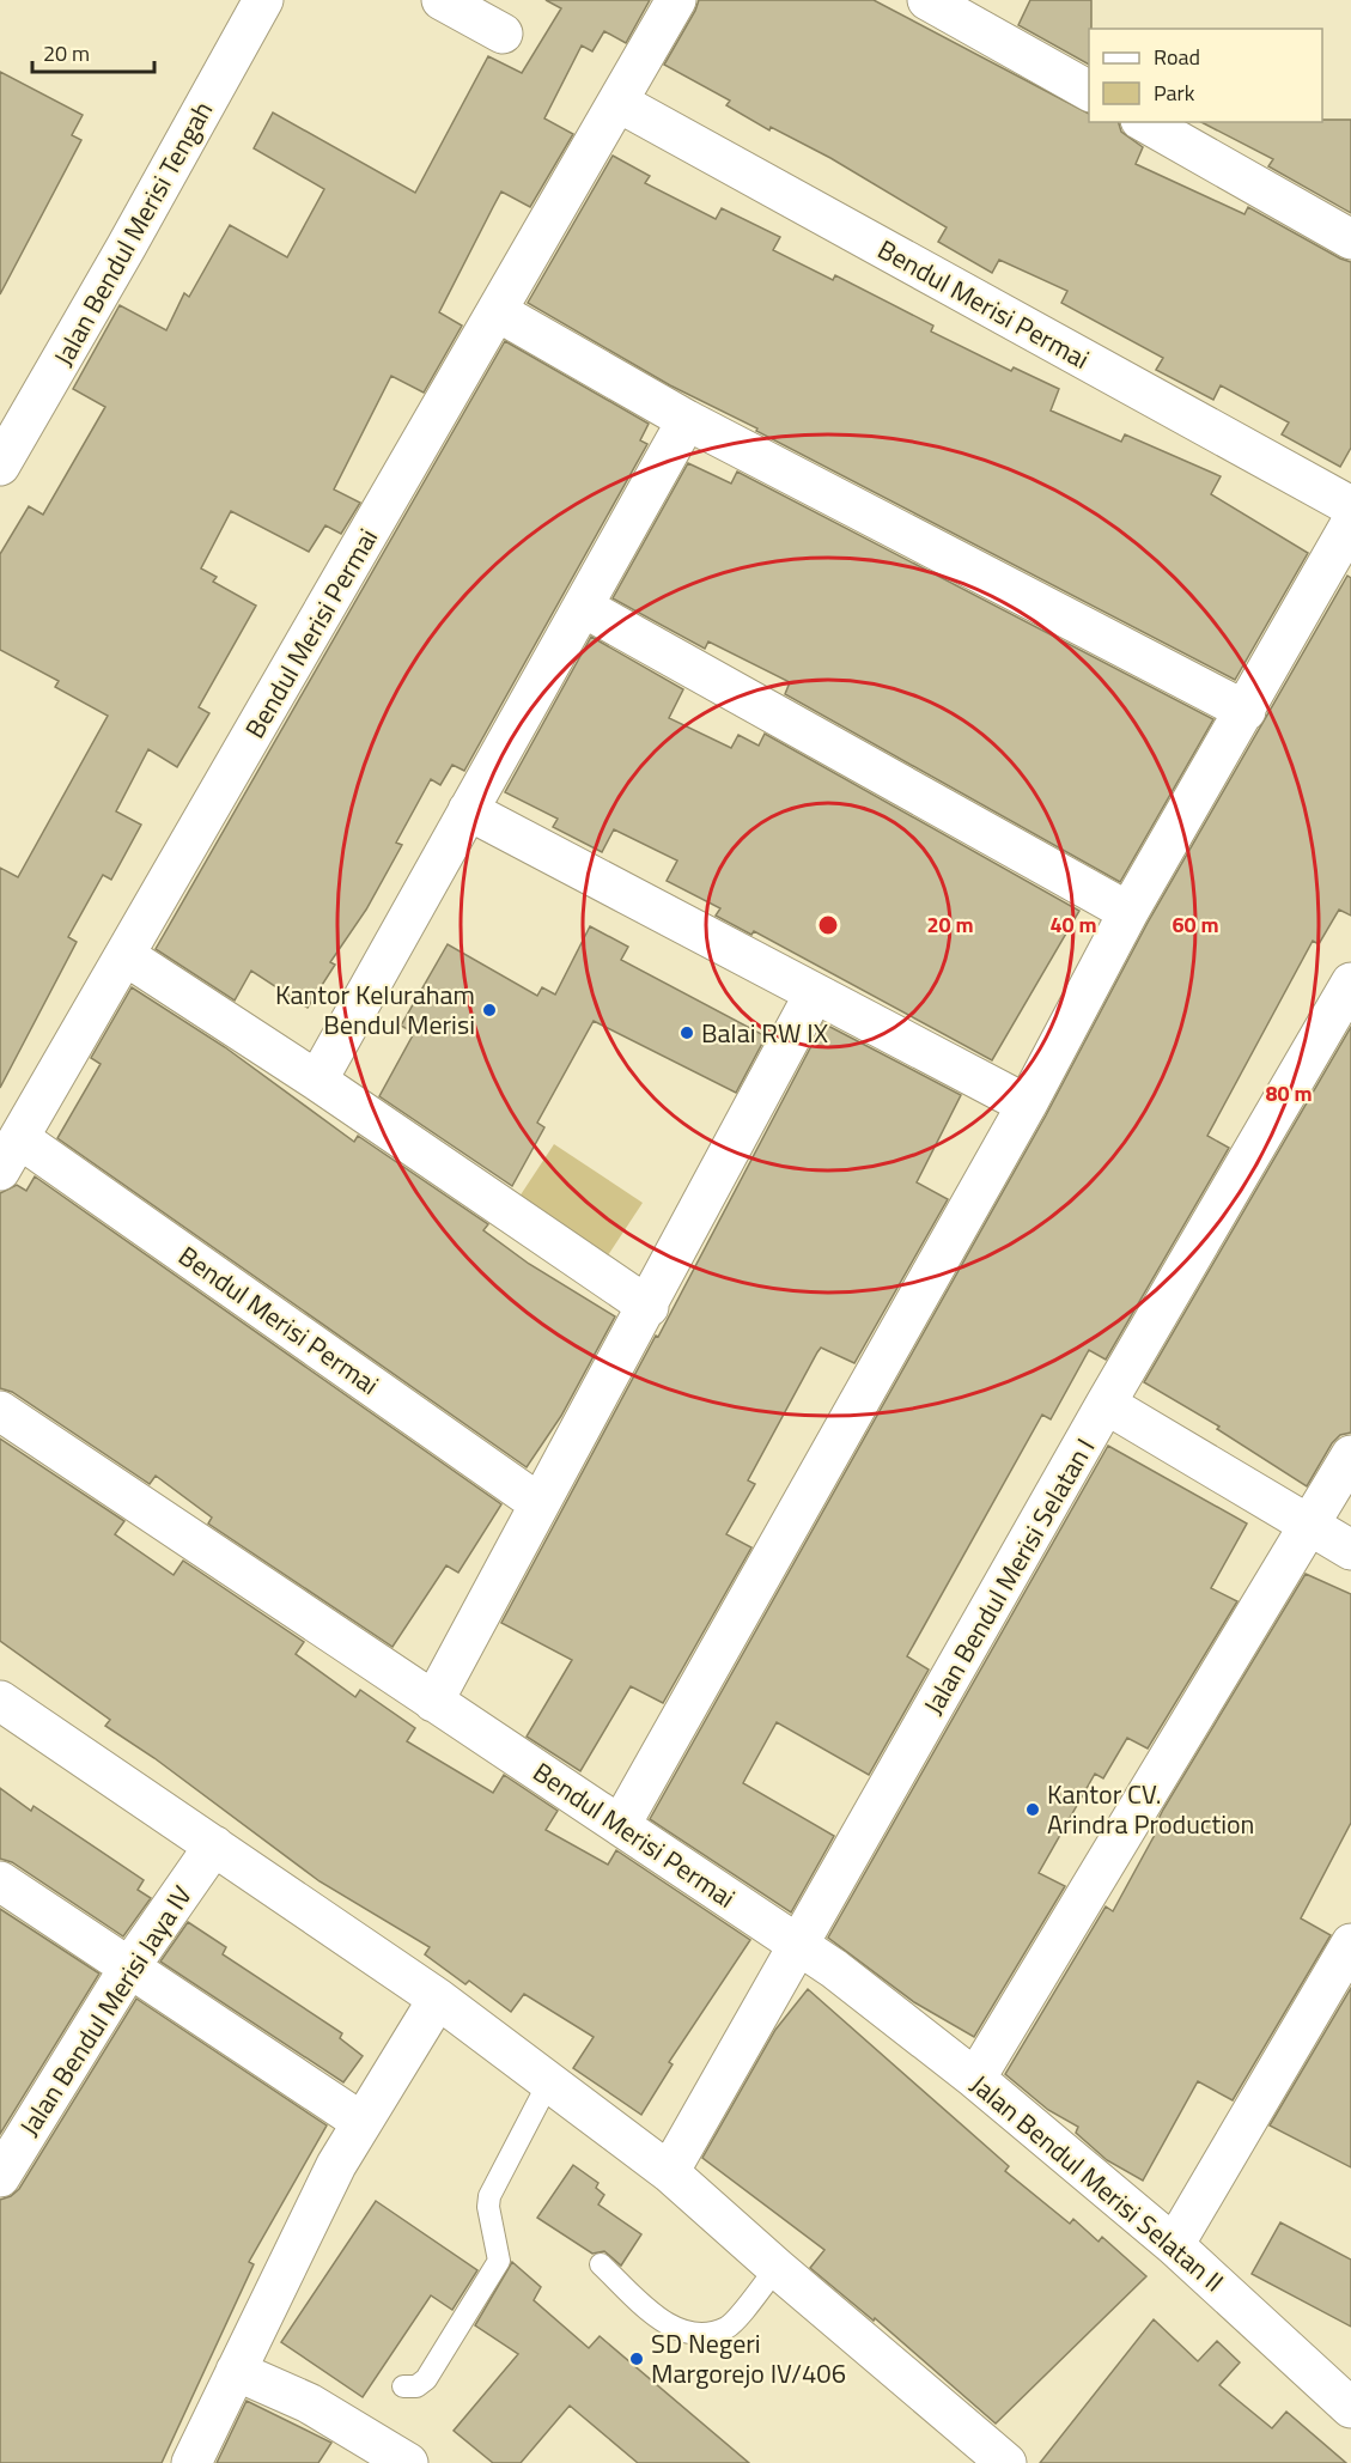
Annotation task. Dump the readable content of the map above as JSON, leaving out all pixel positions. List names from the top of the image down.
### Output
{
  "streets": {
    "street": [
      "Jalan Bendul Merisi Tengah",
      "Bendul Merisi Permai",
      "Jalan Bendul Merisi Selatan I",
      "Jalan Bendul Merisi Jaya IV",
      "Jalan Bendul Merisi Selatan II"
    ]
  },
  "crossings": [
    ["Bendul Merisi Permai", "Jalan Bendul Merisi Selatan I"],
    ["Bendul Merisi Permai", "Jalan Bendul Merisi Selatan II"]
  ],
  "places": [
    "Kantor Keluraham Bendul Merisi",
    "Balai RW IX",
    "Kantor CV. Arindra Production",
    "SD Negeri Margorejo IV/406"
  ],
  "legend": ["Road", "Park"],
  "scale_bar": "20 m",
  "rings": [
    "20 m",
    "40 m",
    "60 m",
    "80 m"
  ]
}
